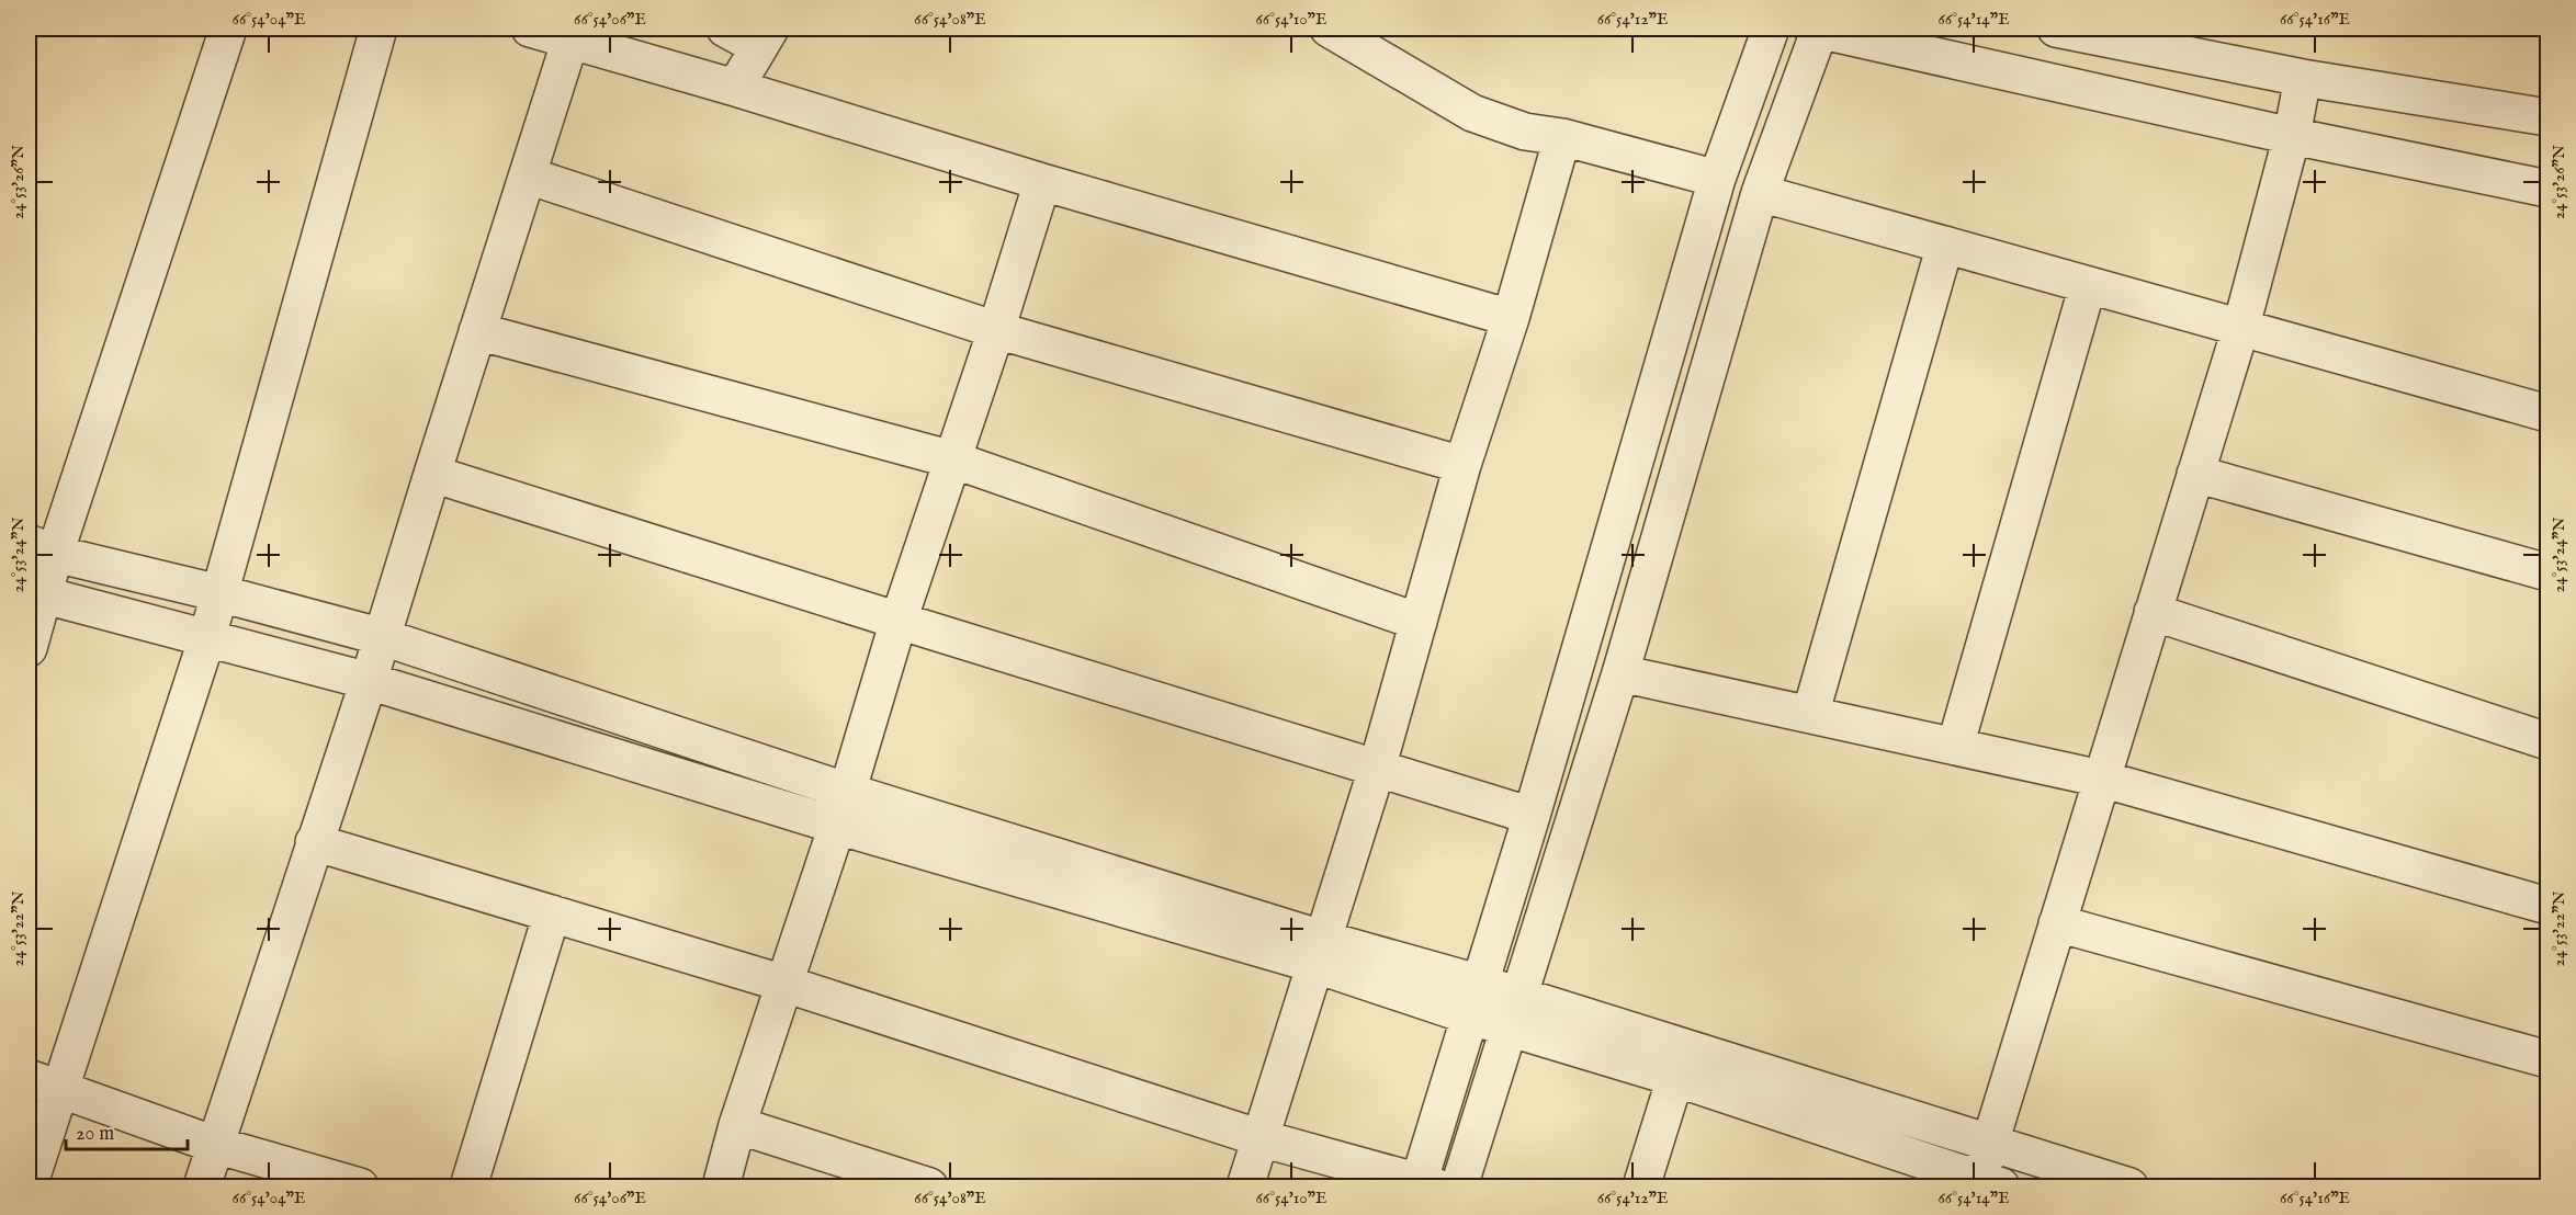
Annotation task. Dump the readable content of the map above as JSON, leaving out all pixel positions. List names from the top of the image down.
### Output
{
  "scale_bar": "20 m",
  "coordinates": [
    "66°54'04\"E",
    "66°54'06\"E",
    "66°54'08\"E",
    "66°54'10\"E",
    "66°54'12\"E",
    "66°54'14\"E",
    "66°54'16\"E",
    "24°53'26\"N",
    "24°53'24\"N",
    "24°53'22\"N"
  ]
}
